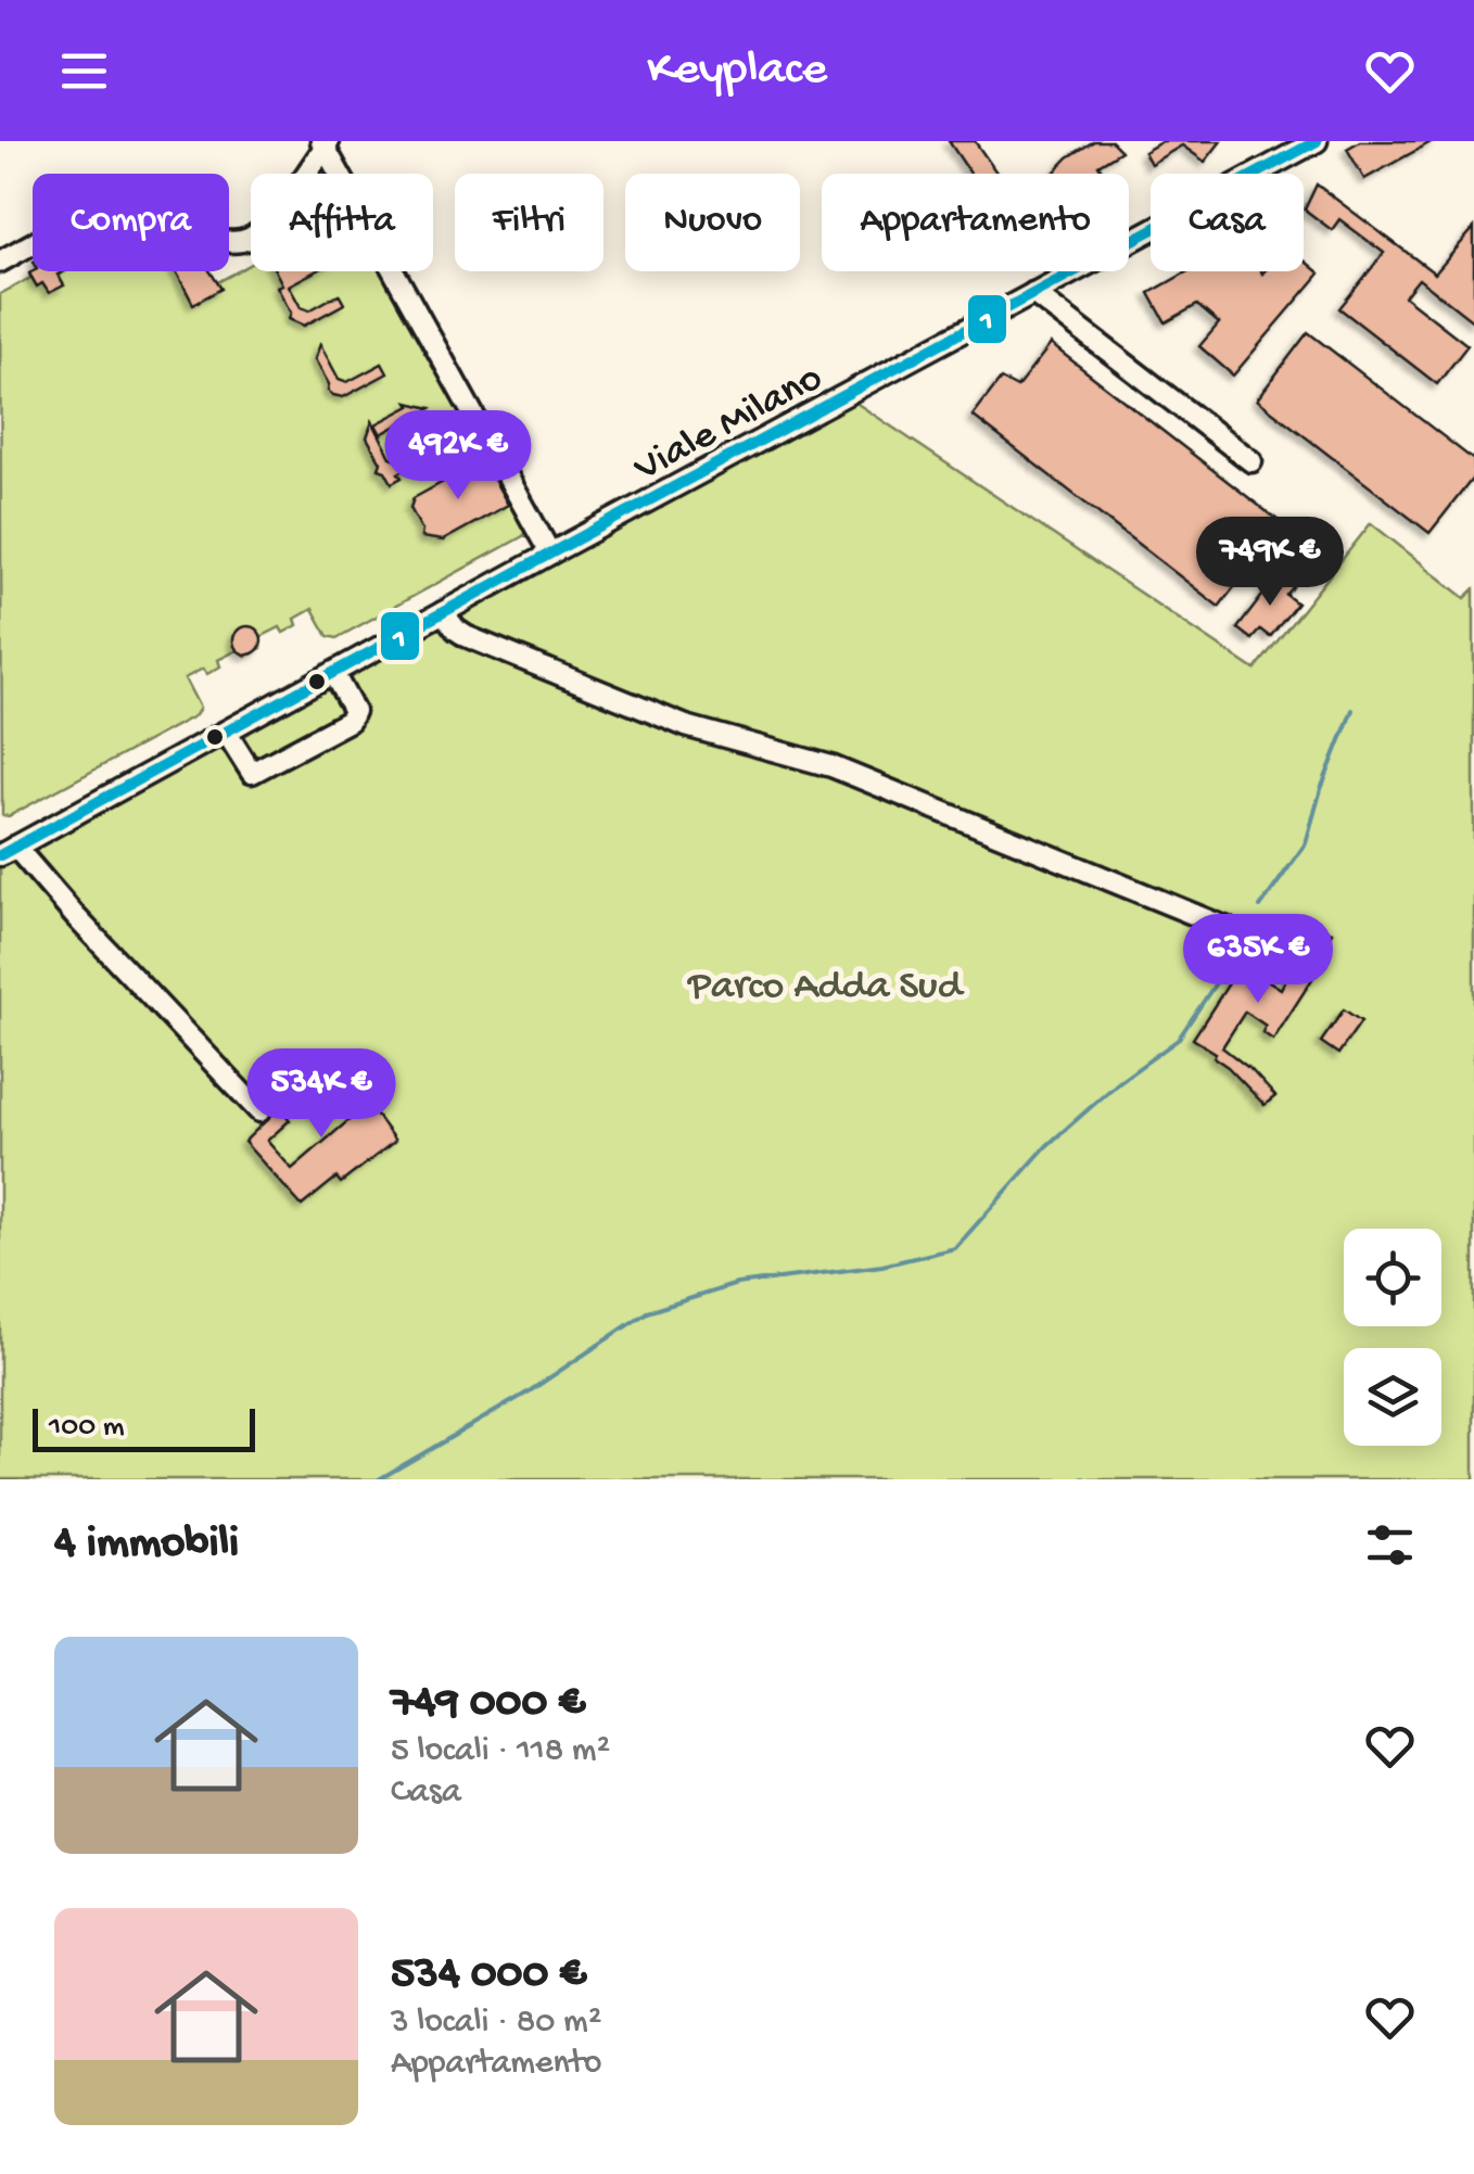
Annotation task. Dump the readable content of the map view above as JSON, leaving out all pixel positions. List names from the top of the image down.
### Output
{
  "streets": {
    "street": ["Viale Milano"]
  },
  "parks": ["Parco Adda Sud"],
  "lines": ["transit line 1"],
  "scale_bar": "100 m",
  "page": {
    "header": "Keyplace",
    "chip": [
      "Compra",
      "Affitta",
      "Filtri",
      "Nuovo",
      "Appartamento",
      "Casa"
    ],
    "price": [
      "492K €",
      "749K €",
      "635K €",
      "534K €"
    ],
    "scale": "100 m",
    "heading": "4 immobili",
    "list": [
      {
        "name": "749 000 €",
        "note": "5 locali · 118 m² · Casa"
      },
      {
        "name": "534 000 €",
        "note": "3 locali · 80 m² · Appartamento"
      }
    ]
  }
}
